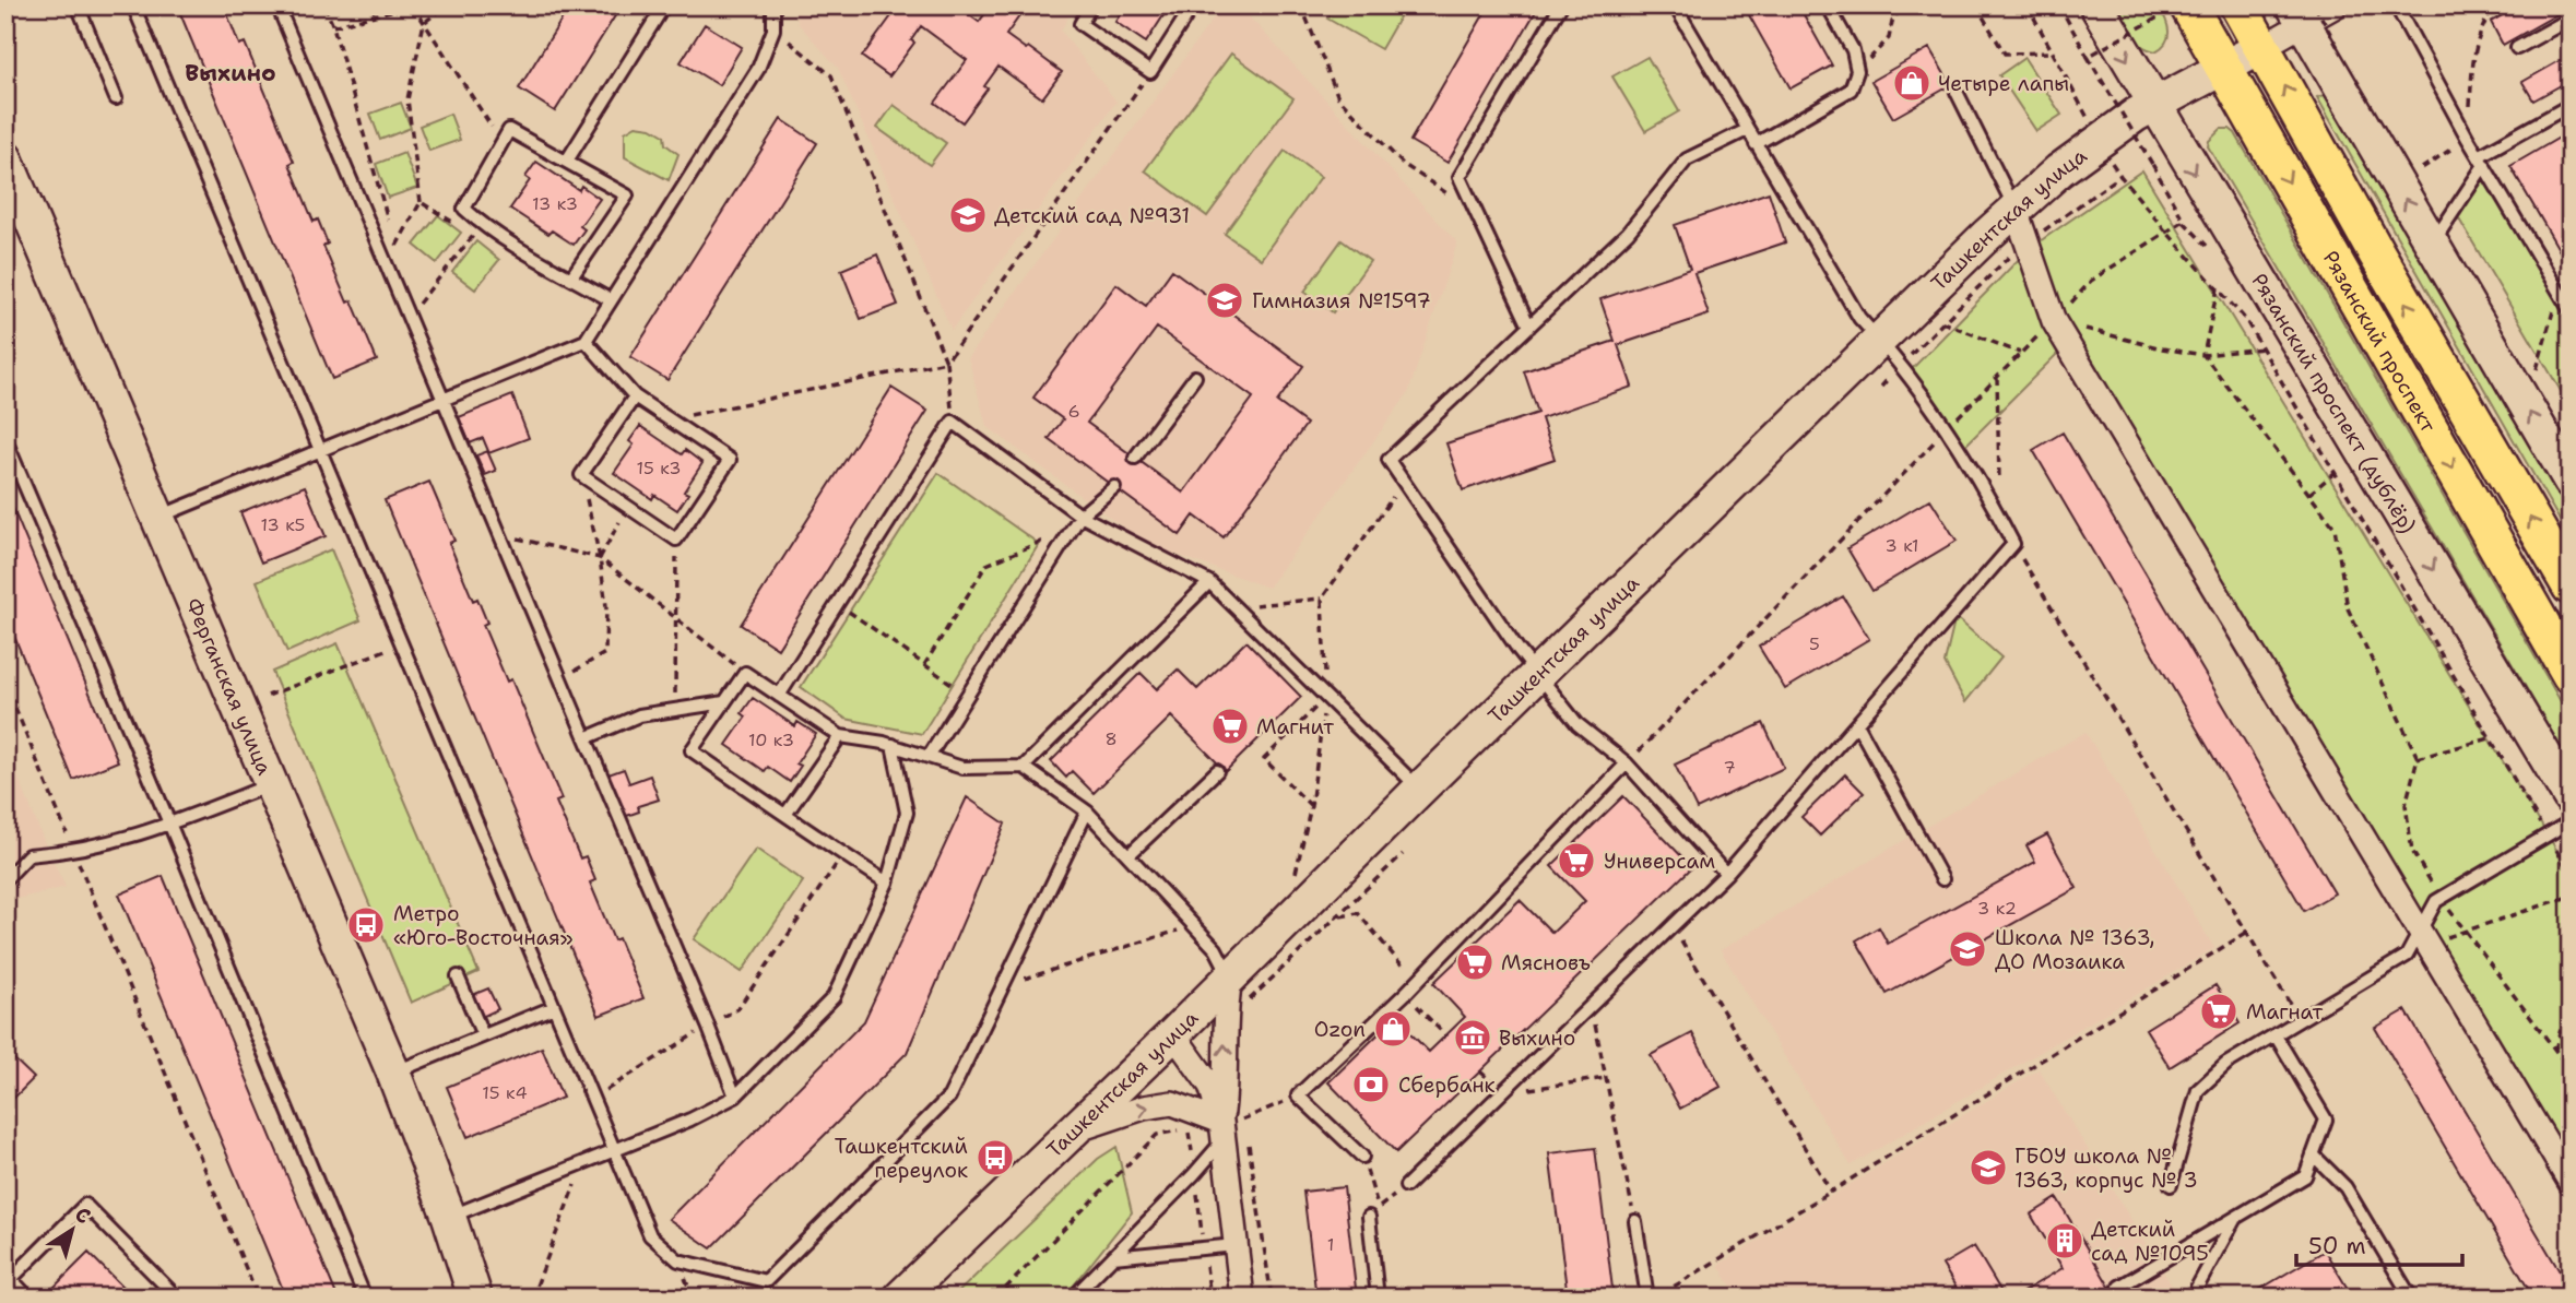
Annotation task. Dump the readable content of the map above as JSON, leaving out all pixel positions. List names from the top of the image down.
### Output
{
  "streets": {
    "main road": [
      "Ташкентская улица",
      "Рязанский проспект",
      "Рязанский проспект (дублёр)",
      "Ферганская улица"
    ]
  },
  "crossings": [
    ["Ташкентская улица", "Рязанский проспект"],
    ["Ташкентская улица", "Рязанский проспект (дублёр)"]
  ],
  "districts": ["Выхино"],
  "places": {
    "shop": ["Четыре лапы", "Ozon"],
    "school or university": [
      "Детский сад №931",
      "Гимназия №1597",
      "Школа № 1363, ДО Мозаика",
      "ГБОУ школа № 1363, корпус № 3"
    ],
    "supermarket": [
      "Магнит",
      "Универсам",
      "Мясновъ",
      "Магнат"
    ],
    "bus stop": ["Метро «Юго-Восточная»", "Ташкентский переулок"],
    "museum": ["Выхино"],
    "bank": ["Сбербанк"],
    "building": ["Детский сад №1095"]
  },
  "house_numbers": [
    "13 к3",
    "6",
    "15 к3",
    "13 к5",
    "3 к1",
    "5",
    "8",
    "10 к3",
    "7",
    "3 к2",
    "15 к4",
    "1"
  ],
  "scale_bar": "50 m",
  "north": "top right"
}
